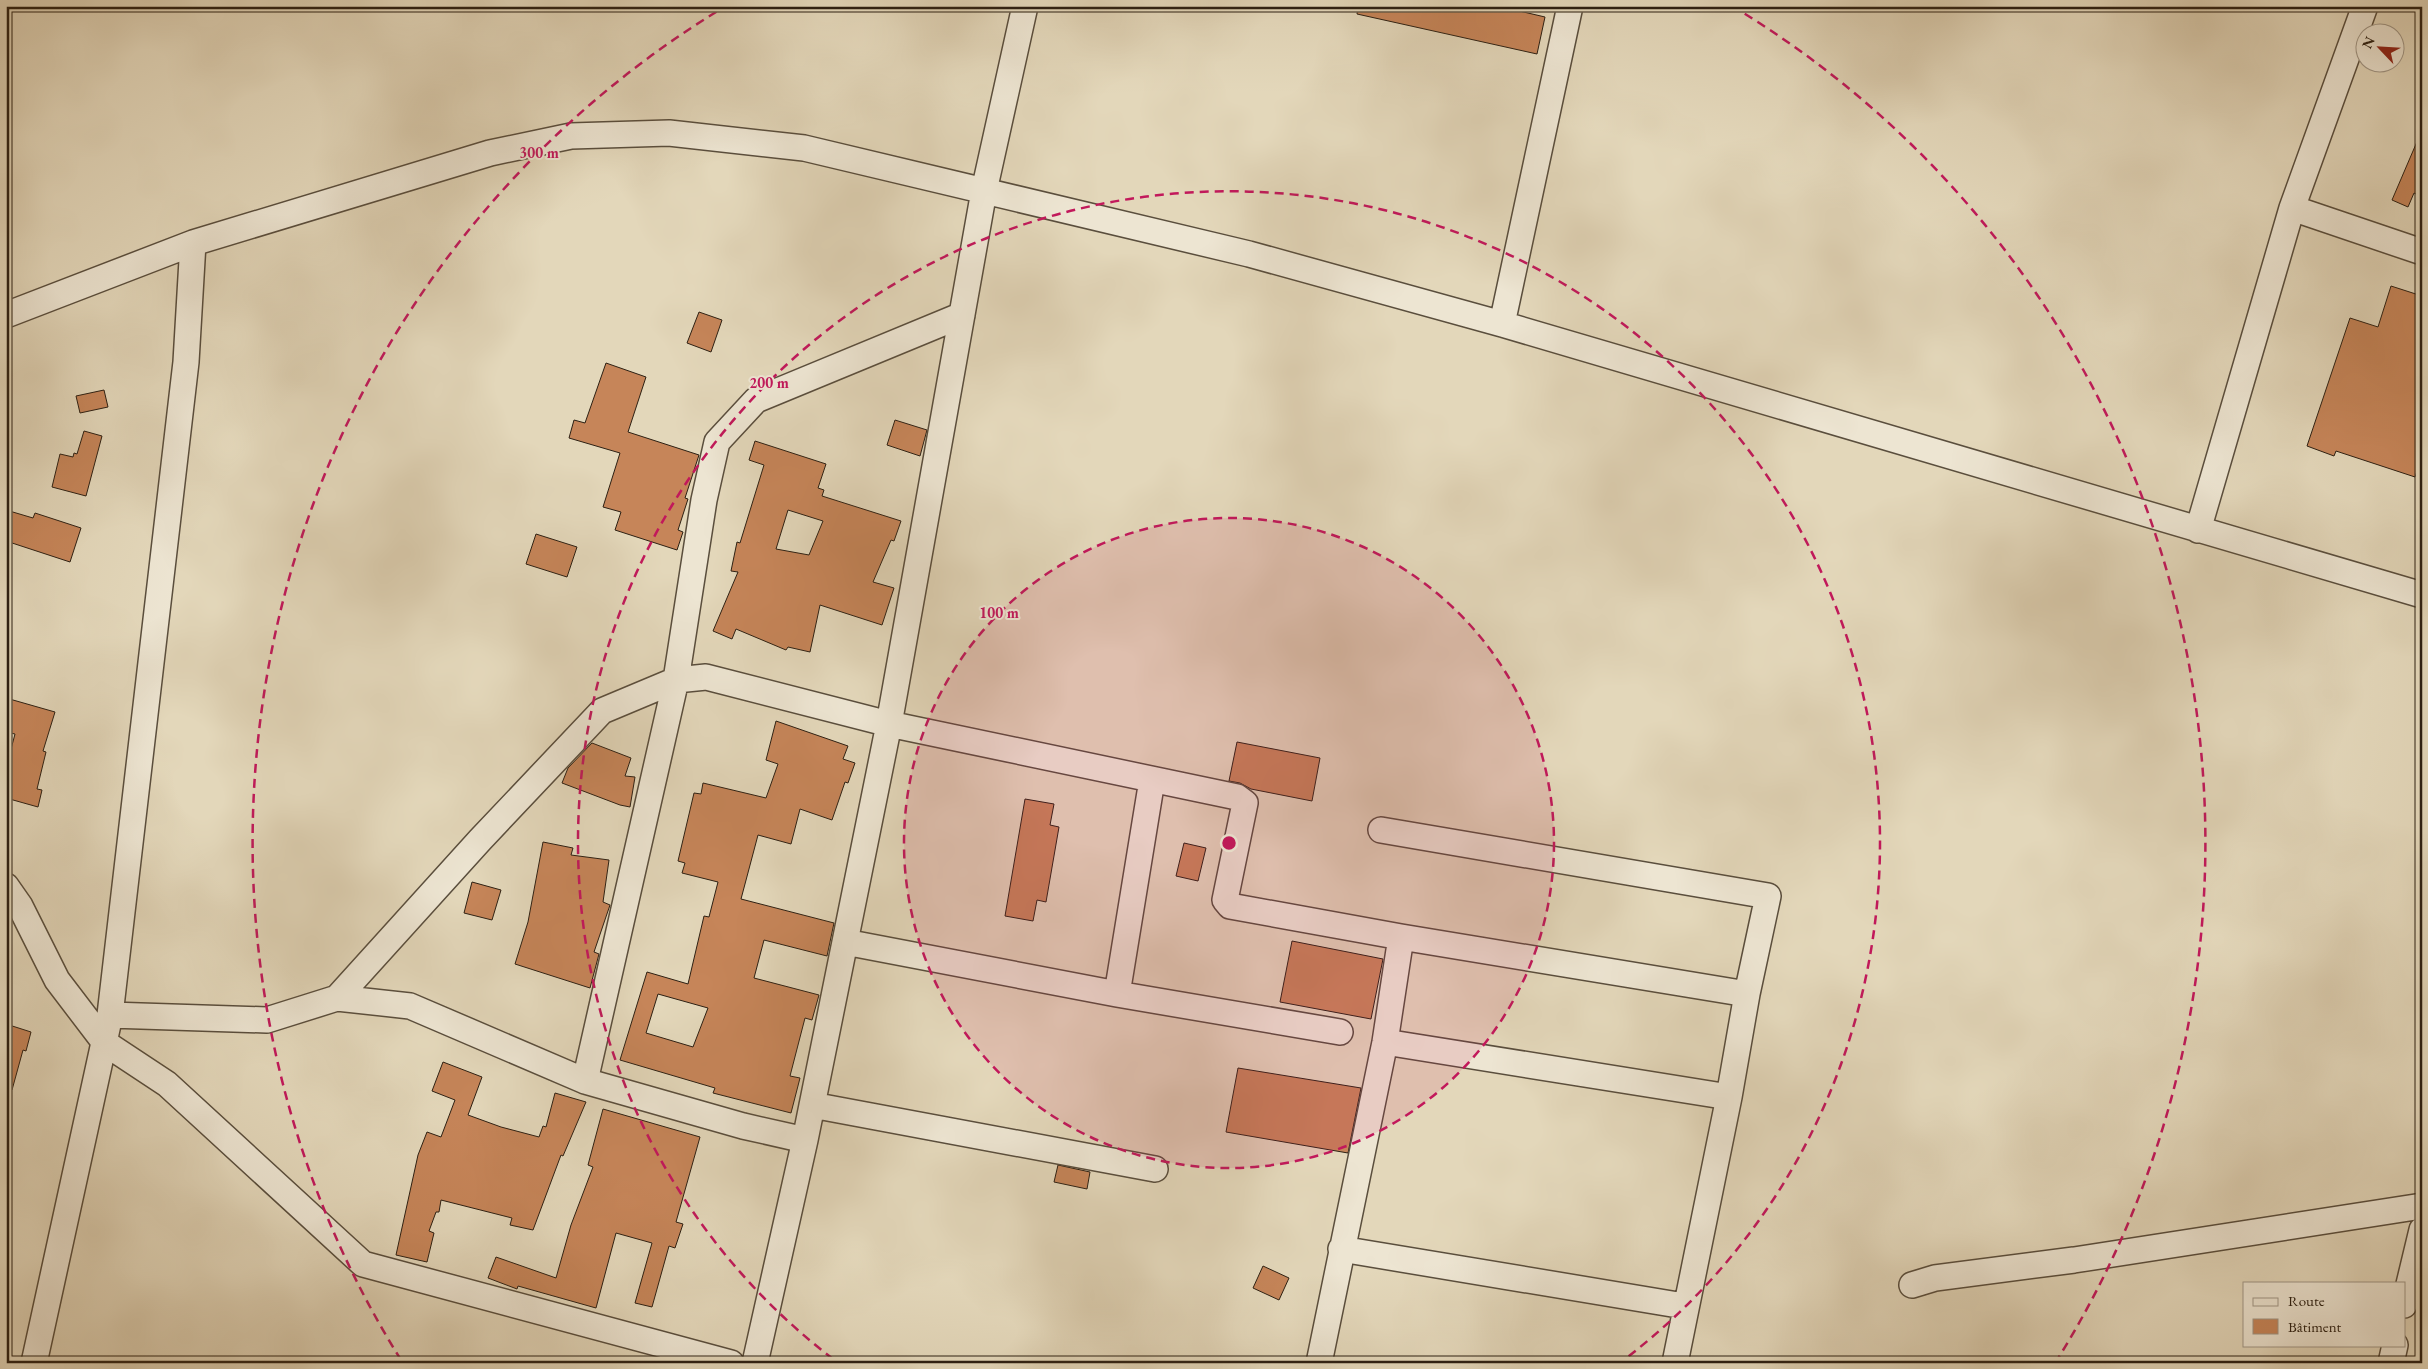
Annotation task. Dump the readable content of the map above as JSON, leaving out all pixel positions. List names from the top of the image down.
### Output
{
  "legend": ["Route", "Bâtiment"],
  "north": "top left",
  "rings": ["300 m", "200 m", "100 m"]
}
